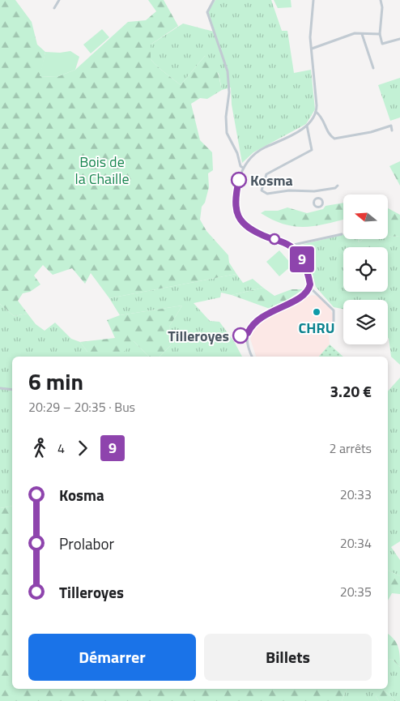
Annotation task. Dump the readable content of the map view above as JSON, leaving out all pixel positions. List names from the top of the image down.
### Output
{
  "parks": ["Bois de la Chaille"],
  "places": ["Kosma", "CHRU", "Tilleroyes"],
  "lines": ["bus line 9"],
  "north": "left",
  "page": {
    "on_map": "9",
    "heading": ["6 min", "20:29 – 20:35 · Bus", "3.20 €"],
    "legs": ["4", "9", "2 arrêts"],
    "list": [
      {
        "name": "Kosma",
        "value": "20:33"
      },
      {
        "name": "Prolabor",
        "value": "20:34"
      },
      {
        "name": "Tilleroyes",
        "value": "20:35"
      }
    ],
    "buttons": ["Démarrer", "Billets"]
  }
}
